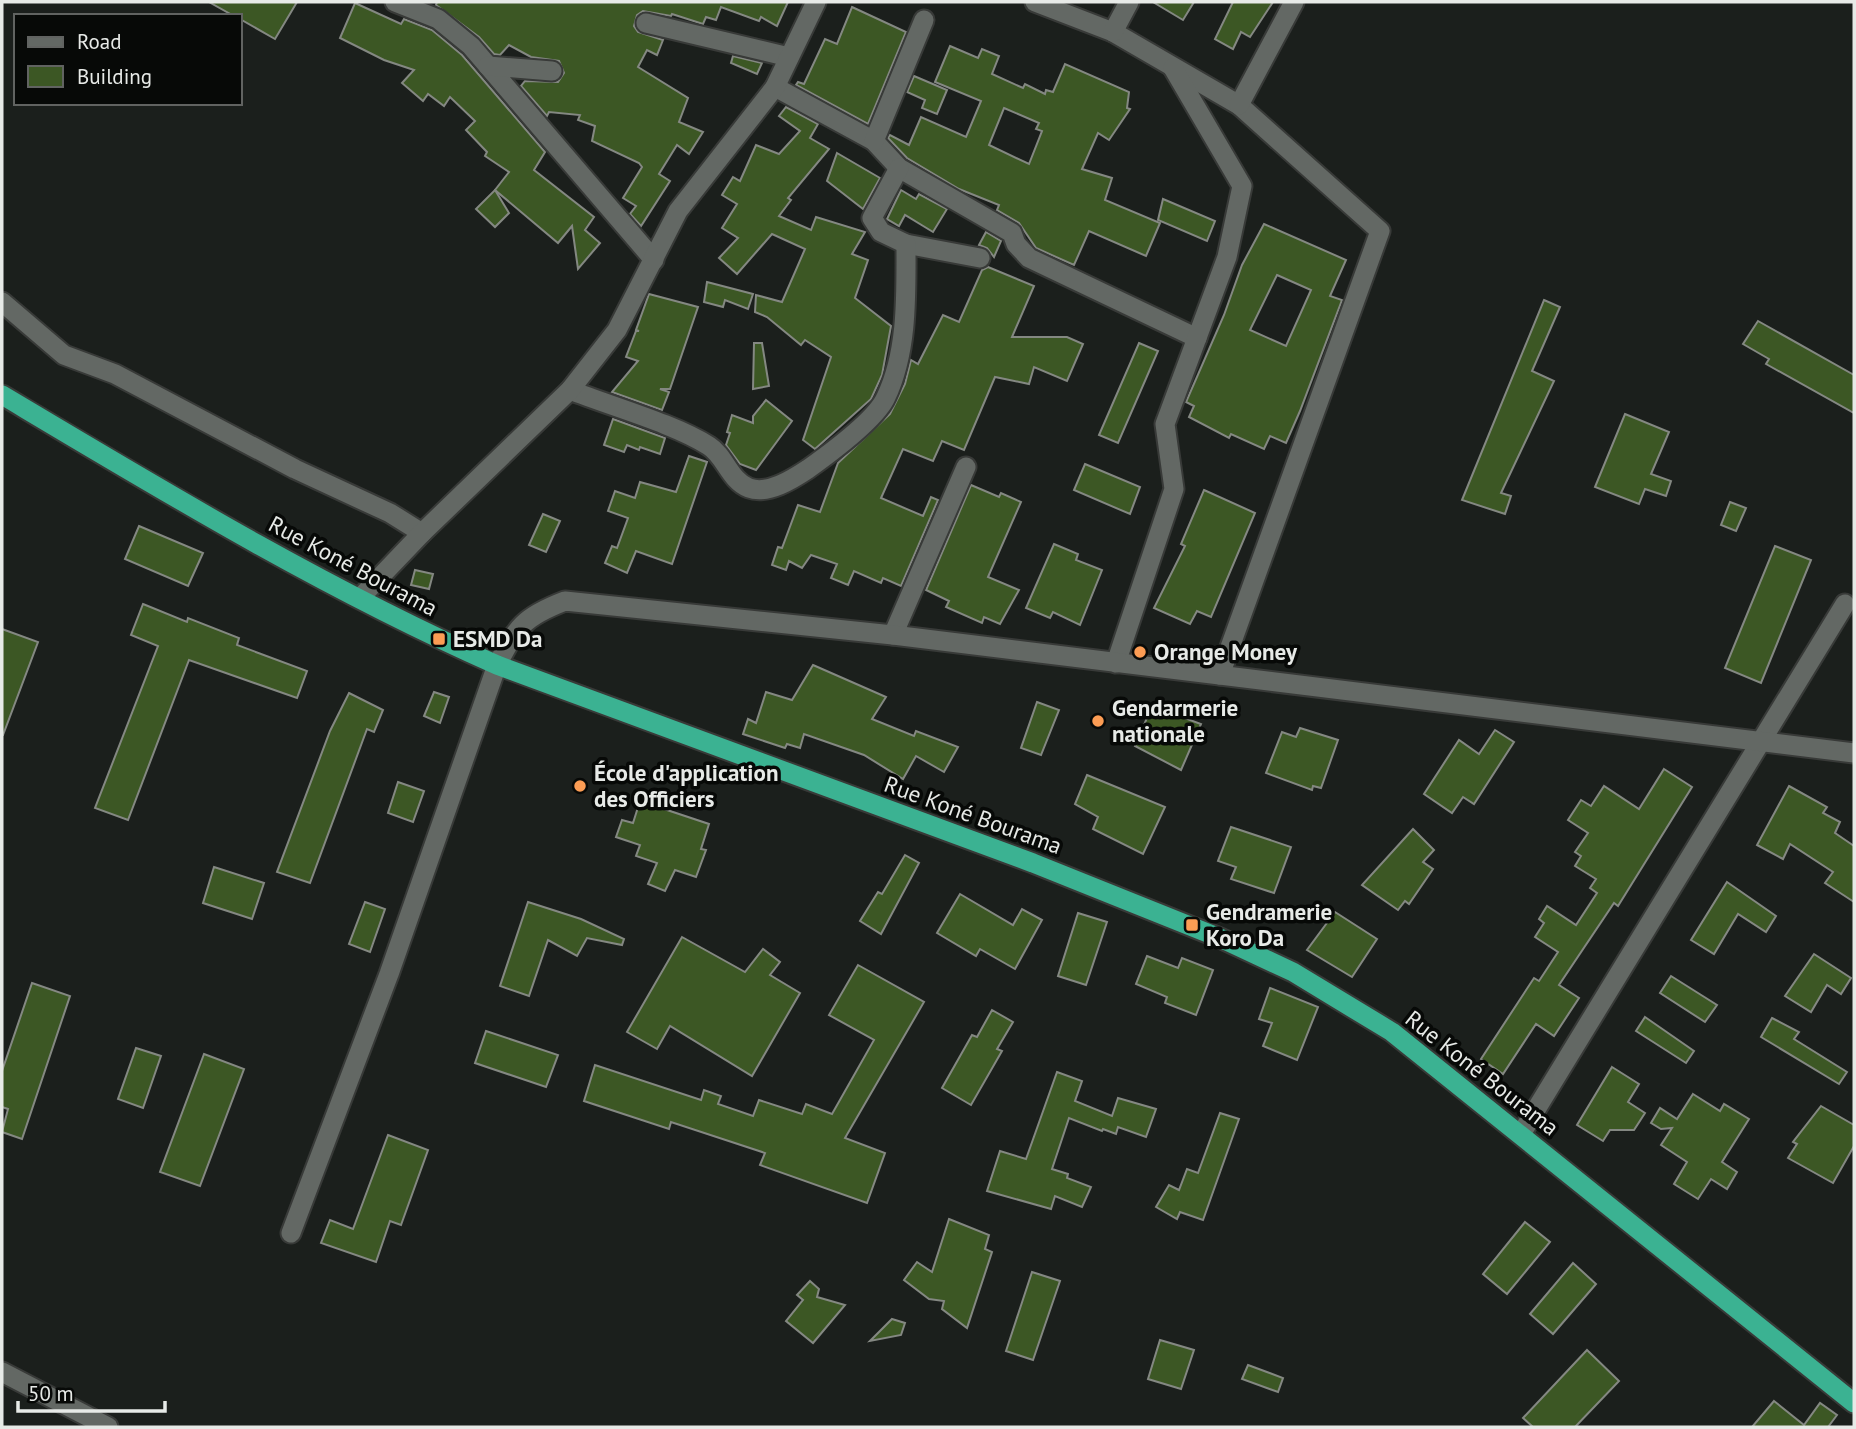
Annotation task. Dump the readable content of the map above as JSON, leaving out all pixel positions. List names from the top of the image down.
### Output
{
  "streets": {
    "highway": ["Rue Koné Bourama"]
  },
  "places": {
    "transit": ["ESMD Da", "Gendramerie Koro Da"],
    "other": ["Orange Money", "Gendarmerie nationale", "École d'application des Officiers"]
  },
  "legend": ["Road", "Building"],
  "scale_bar": "50 m"
}
